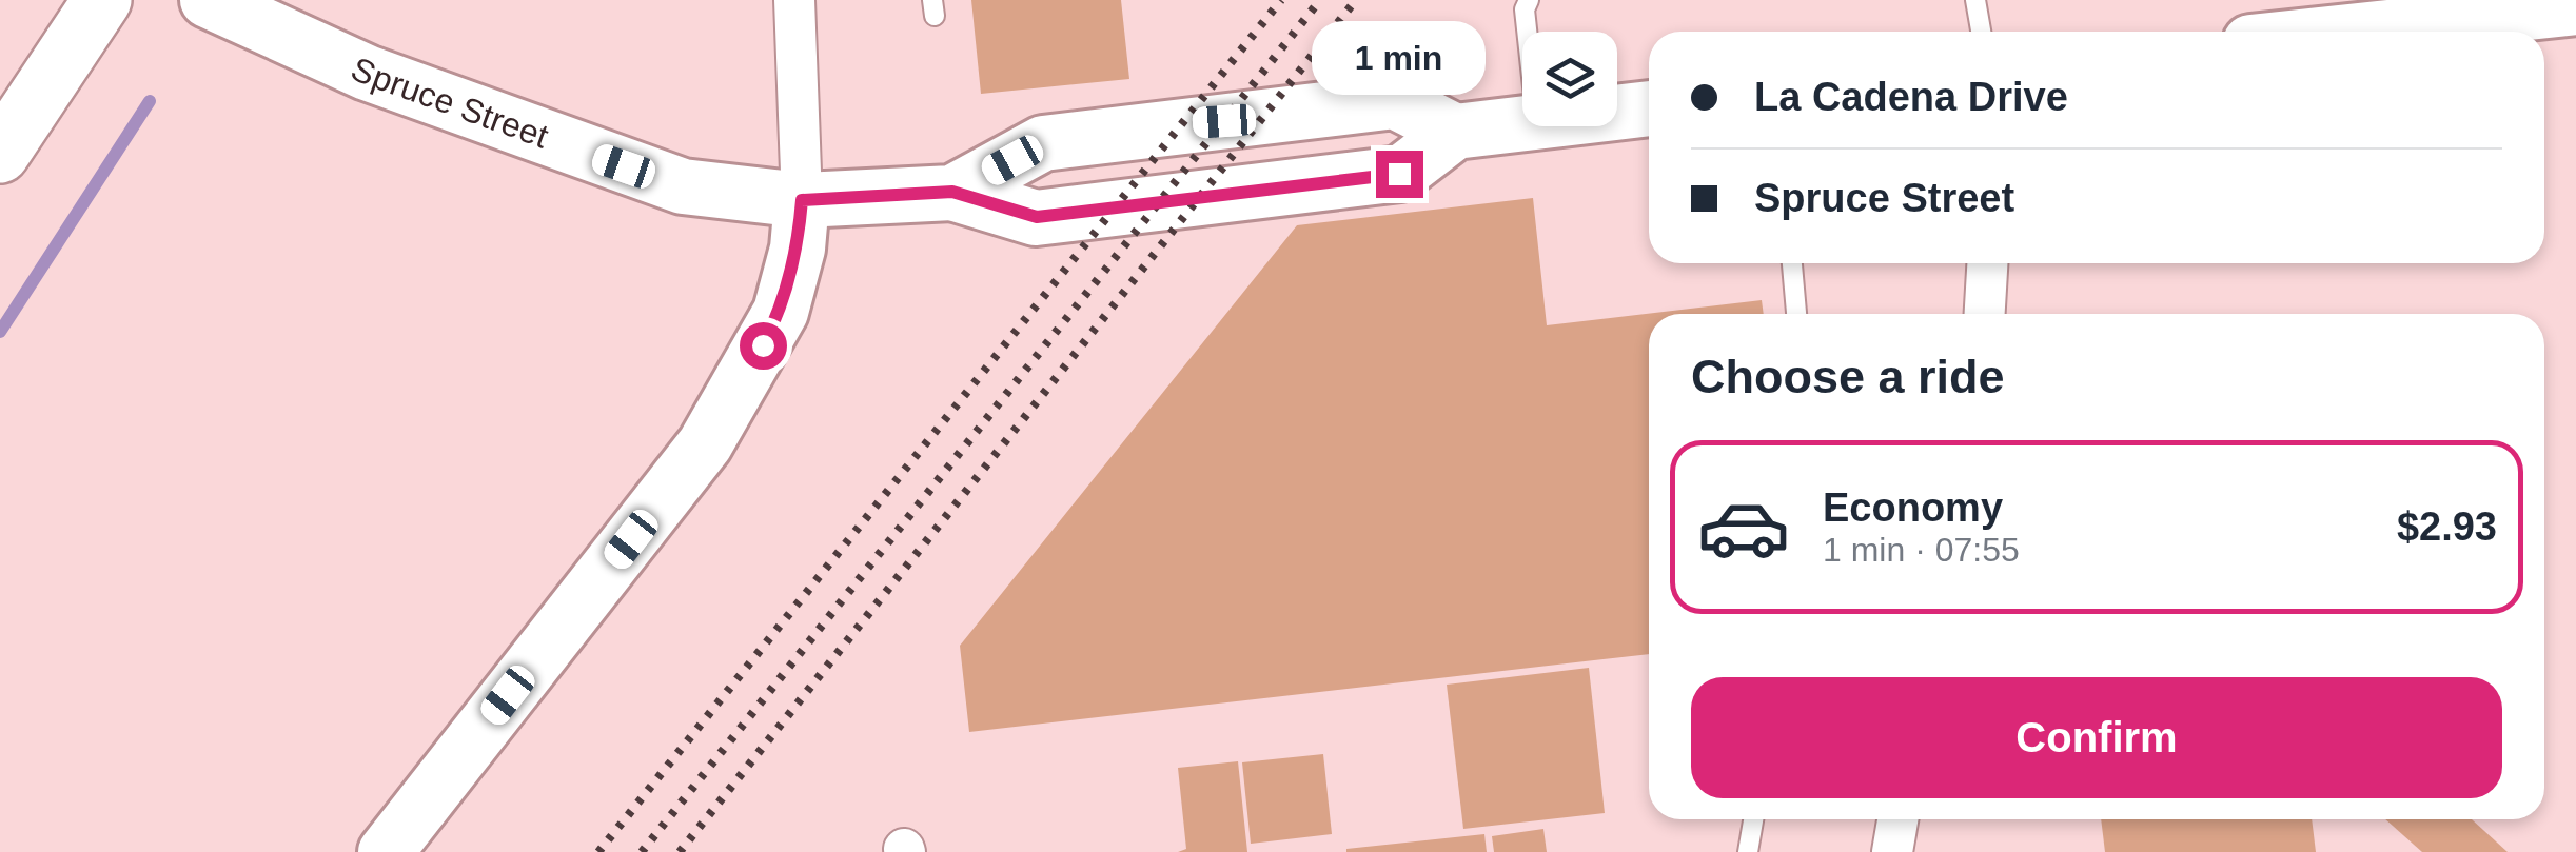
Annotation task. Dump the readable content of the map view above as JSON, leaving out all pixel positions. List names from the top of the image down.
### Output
{
  "streets": {
    "main road": ["Spruce Street"]
  },
  "page": {
    "bubble": "1 min",
    "banner": ["La Cadena Drive", "Spruce Street"],
    "heading": "Choose a ride",
    "list": [
      {
        "name": "Economy",
        "note": "1 min · 07:55",
        "value": "$2.93"
      }
    ],
    "buttons": "Confirm"
  }
}
